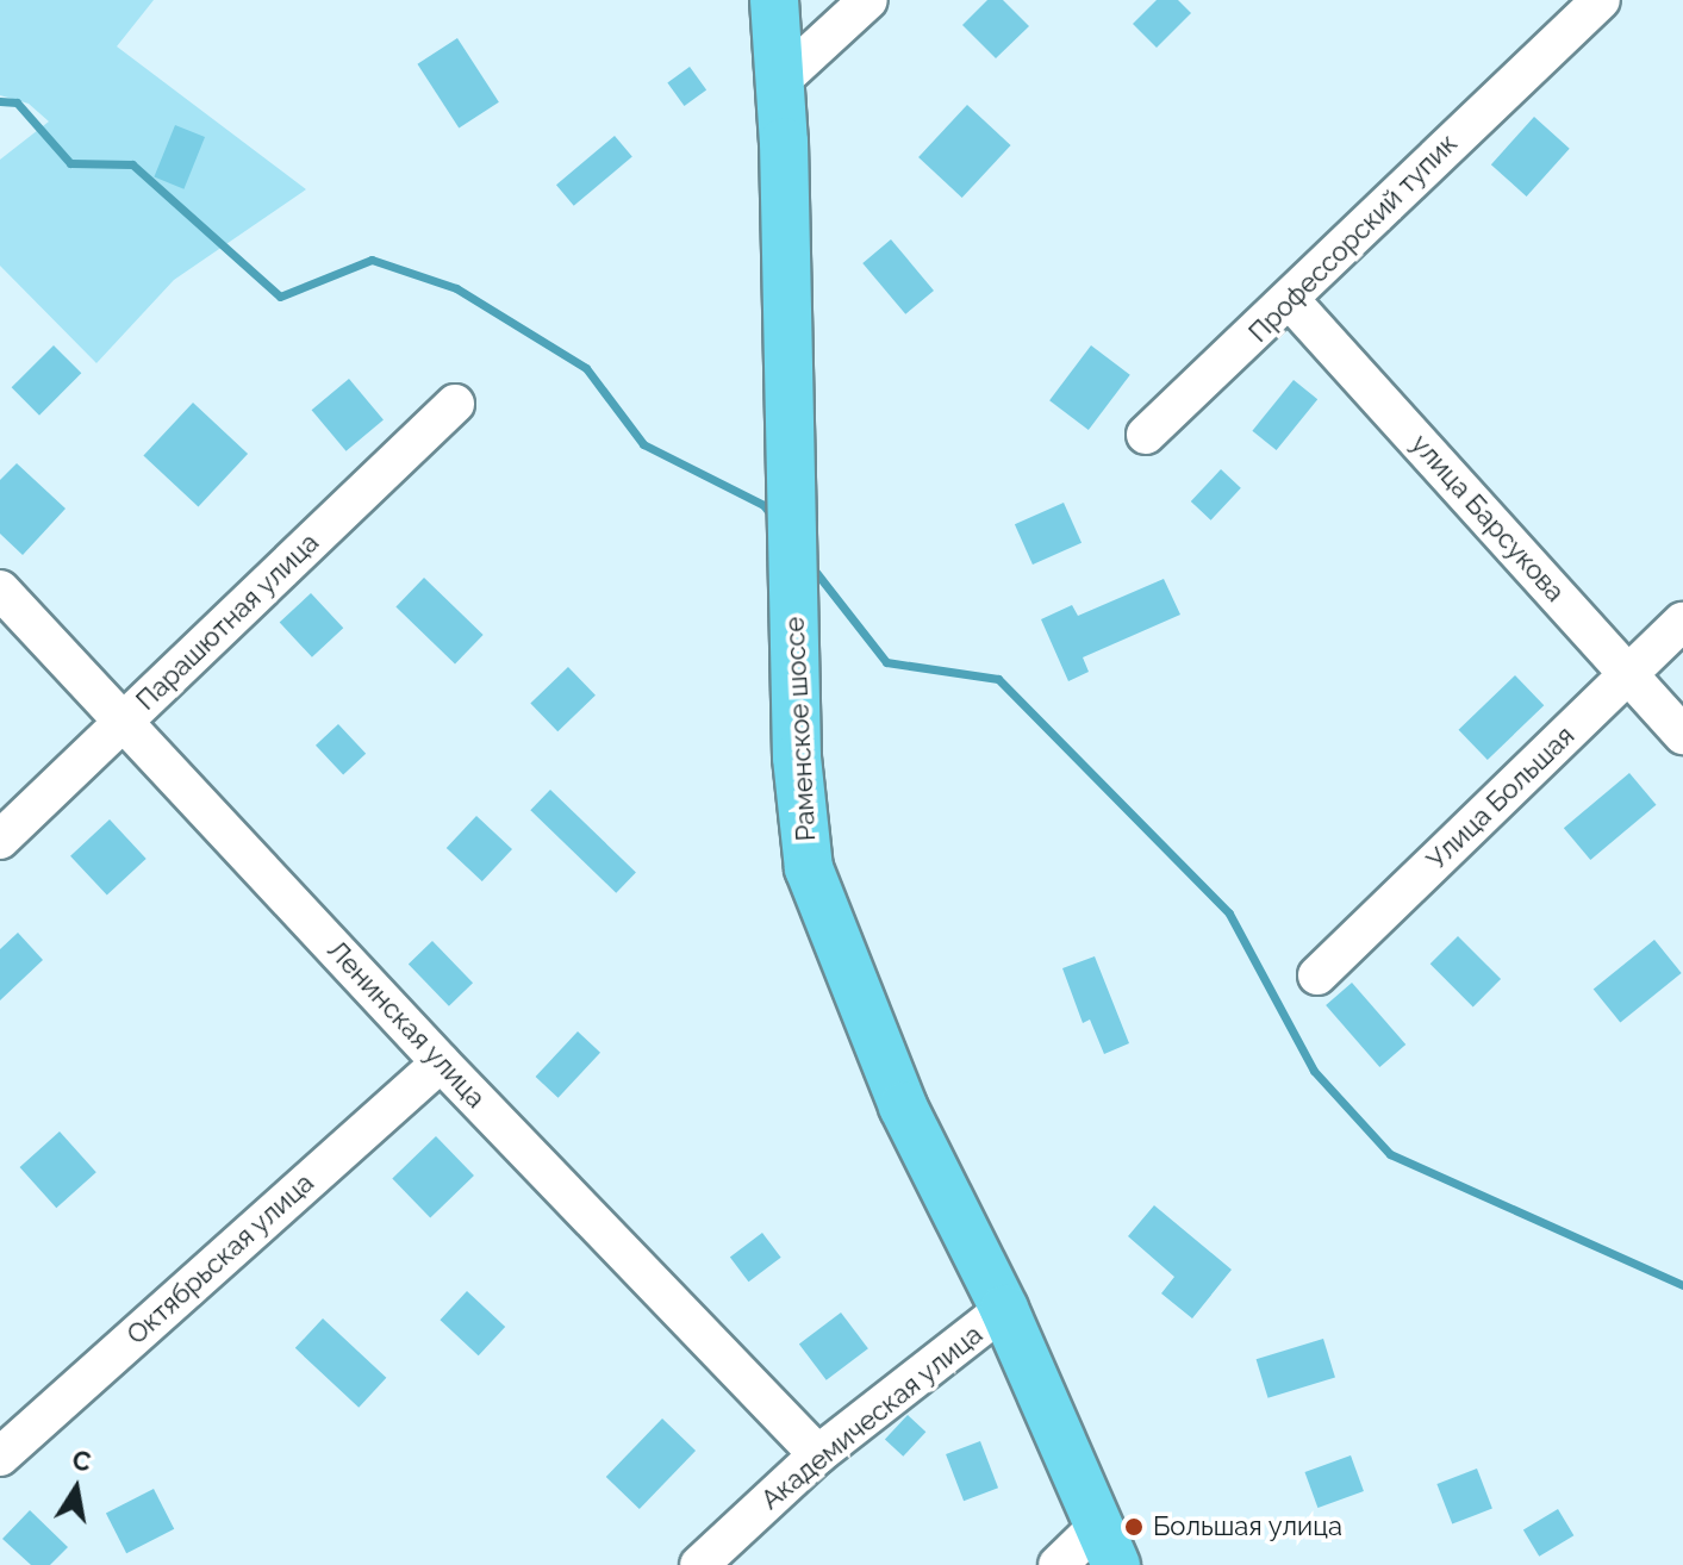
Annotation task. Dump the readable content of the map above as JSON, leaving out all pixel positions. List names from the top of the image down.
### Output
{
  "streets": {
    "main road": ["Раменское шоссе"],
    "street": [
      "Профессорский тупик",
      "улица Барсукова",
      "Парашютная улица",
      "Улица Большая",
      "Ленинская улица",
      "Октябрьская улица",
      "Академическая улица"
    ]
  },
  "crossings": [
    ["Профессорский тупик", "улица Барсукова"],
    ["улица Барсукова", "Улица Большая"],
    ["Парашютная улица", "Ленинская улица"],
    ["Раменское шоссе", "Академическая улица"],
    ["Ленинская улица", "Октябрьская улица"],
    ["Ленинская улица", "Академическая улица"]
  ],
  "places": ["Большая улица"],
  "north": "top"
}
